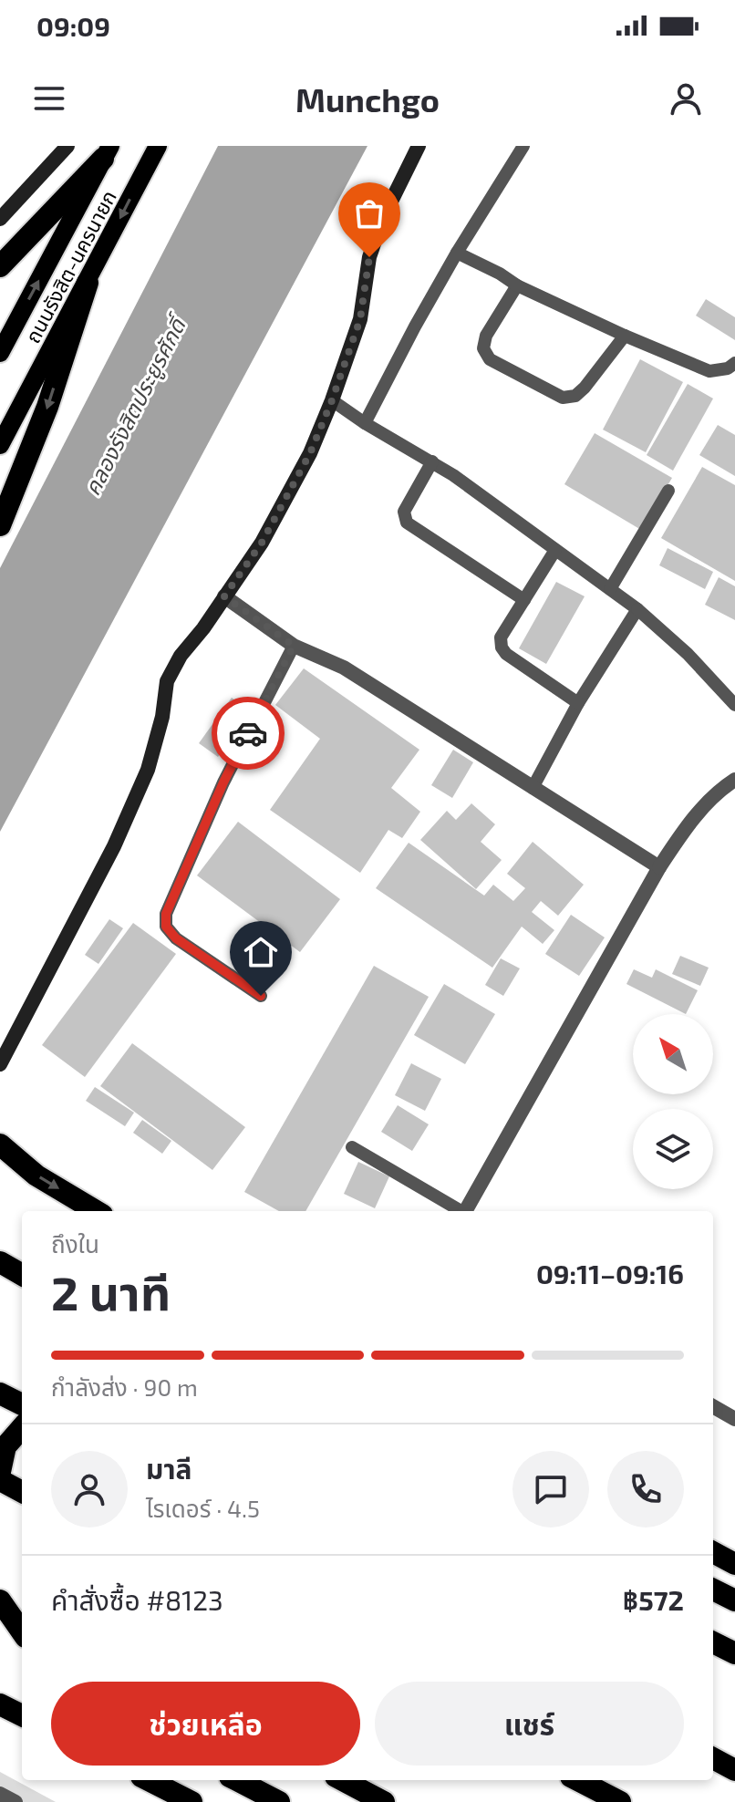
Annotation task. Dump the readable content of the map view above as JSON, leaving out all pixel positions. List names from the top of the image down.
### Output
{
  "streets": {
    "main road": ["ถนนรังสิต-นครนายก"]
  },
  "water": ["คลองรังสิตประยูรศักดิ์"],
  "north": "top left",
  "page": {
    "status": "09:09",
    "header": "Munchgo",
    "heading": ["2 นาที", "ถึงใน", "09:11–09:16"],
    "panel": [
      "มาลี",
      "ไรเดอร์ · 4.5",
      "คำสั่งซื้อ #8123",
      "฿572"
    ],
    "bar": "กำลังส่ง · 90 m",
    "buttons": ["ช่วยเหลือ", "แชร์"]
  }
}
